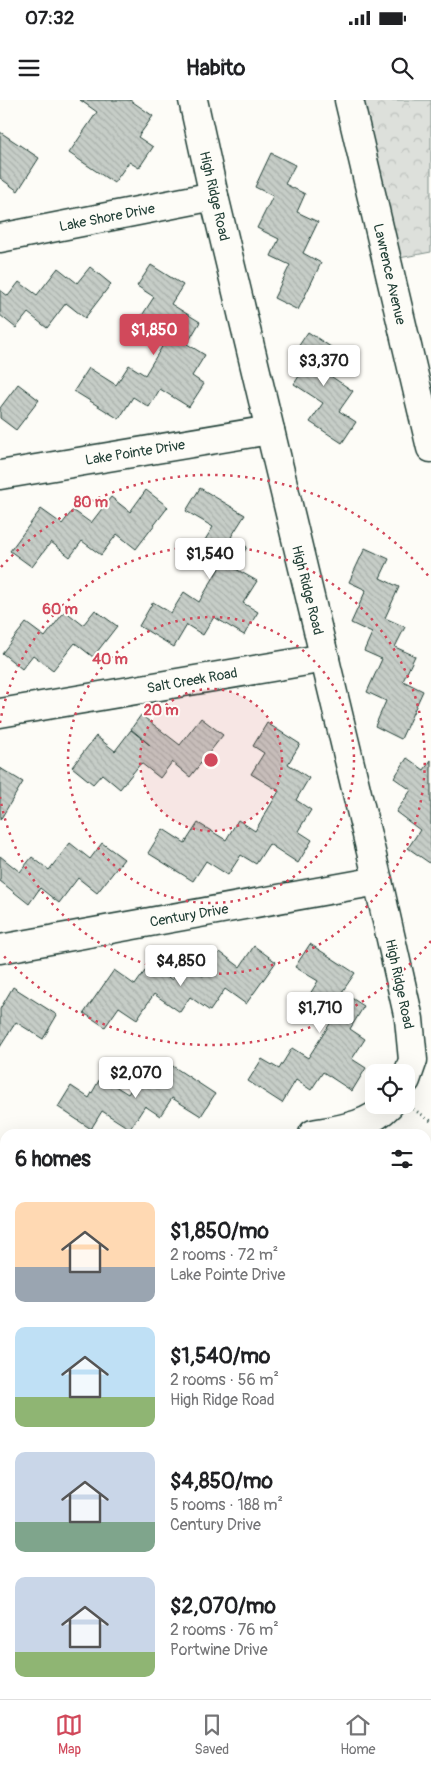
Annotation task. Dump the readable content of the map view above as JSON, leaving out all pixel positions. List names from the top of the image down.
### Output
{
  "streets": {
    "street": [
      "High Ridge Road",
      "Lake Shore Drive",
      "Lawrence Avenue",
      "Lake Pointe Drive",
      "Salt Creek Road",
      "Century Drive"
    ]
  },
  "crossings": [
    ["High Ridge Road", "Lake Shore Drive"],
    ["High Ridge Road", "Lake Pointe Drive"],
    ["High Ridge Road", "Salt Creek Road"],
    ["High Ridge Road", "Century Drive"]
  ],
  "page": {
    "status": "07:32",
    "header": "Habito",
    "price": [
      "$1,850",
      "$3,370",
      "$1,540",
      "$4,850",
      "$1,710",
      "$2,070"
    ],
    "heading": "6 homes",
    "list": [
      {
        "name": "$1,850/mo",
        "note": "2 rooms · 72 m² · Lake Pointe Drive"
      },
      {
        "name": "$1,540/mo",
        "note": "2 rooms · 56 m² · High Ridge Road"
      },
      {
        "name": "$4,850/mo",
        "note": "5 rooms · 188 m² · Century Drive"
      },
      {
        "name": "$2,070/mo",
        "note": "2 rooms · 76 m² · Portwine Drive"
      }
    ],
    "tabs": ["Map", "Saved", "Home"]
  },
  "rings": [
    "80 m",
    "60 m",
    "40 m",
    "20 m"
  ]
}
